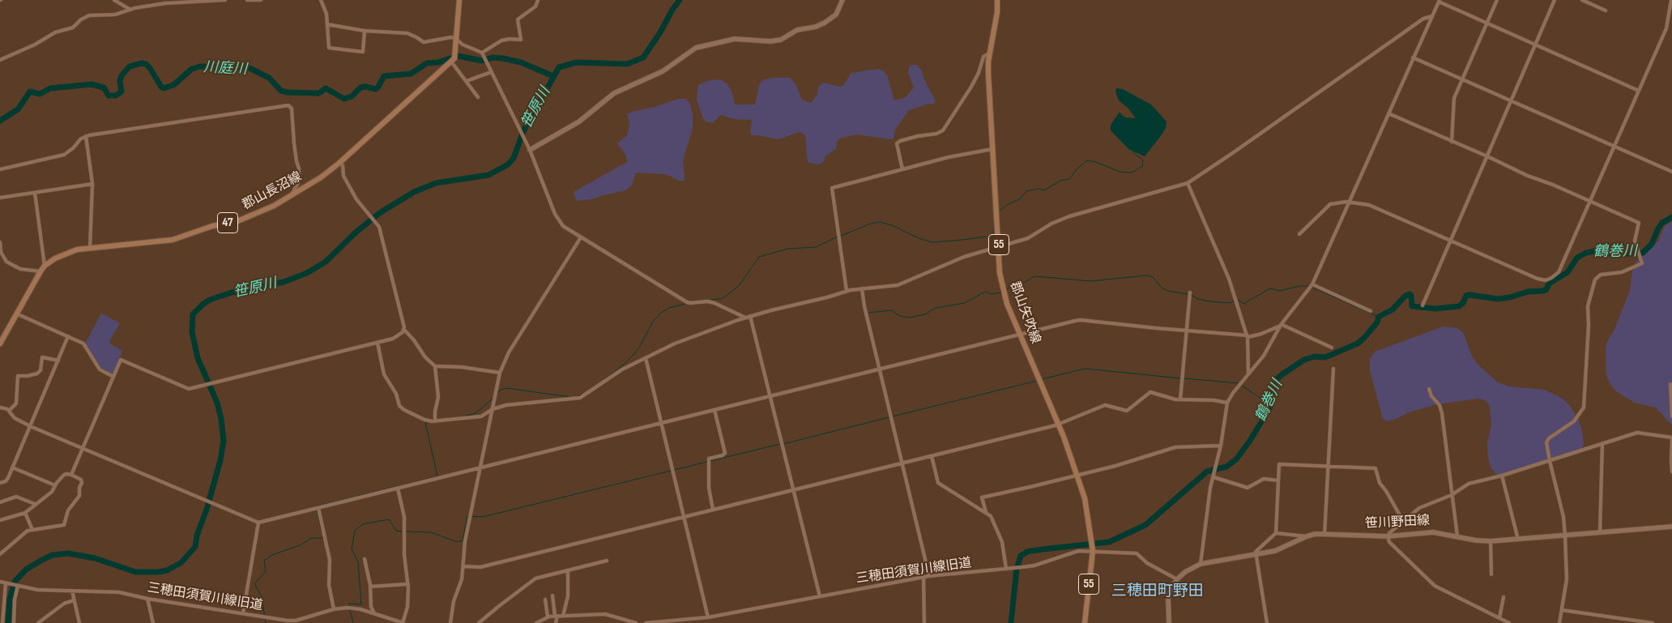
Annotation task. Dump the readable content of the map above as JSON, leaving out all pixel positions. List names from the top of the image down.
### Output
{
  "streets": {
    "main road": [
      "郡山長沼線",
      "47",
      "55",
      "郡山矢吹線"
    ],
    "street": ["笹川野田線", "三穂田須賀川線旧道"]
  },
  "crossings": [
    ["郡山矢吹線", "三穂田須賀川線旧道"],
    ["笹川野田線", "三穂田須賀川線旧道"]
  ],
  "districts": ["三穂田町野田"],
  "water": ["川庭川", "笹原川", "鶴巻川"]
}
